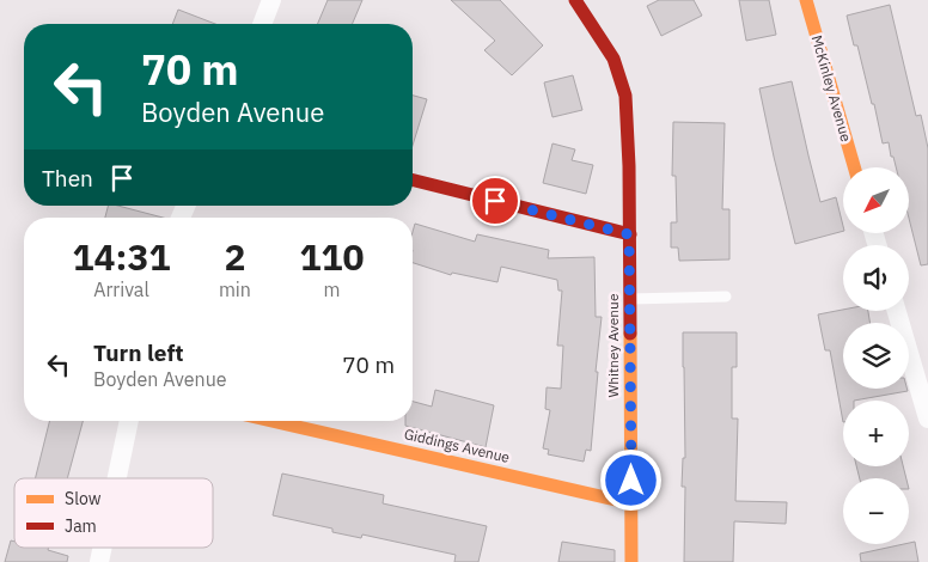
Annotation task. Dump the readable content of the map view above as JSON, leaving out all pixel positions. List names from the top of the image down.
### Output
{
  "streets": {
    "street": ["McKinley Avenue", "Whitney Avenue", "Giddings Avenue"]
  },
  "crossings": [
    ["Whitney Avenue", "Giddings Avenue"]
  ],
  "legend": ["Slow", "Jam"],
  "north": "bottom left",
  "page": {
    "turn": ["70 m", "Boyden Avenue"],
    "then": "Then",
    "map_buttons": ["+", "−"],
    "eta": [
      "14:31",
      "Arrival",
      "2",
      "min",
      "110",
      "m"
    ],
    "list": [
      {
        "name": "Turn left",
        "note": "Boyden Avenue",
        "value": "70 m"
      }
    ]
  }
}
